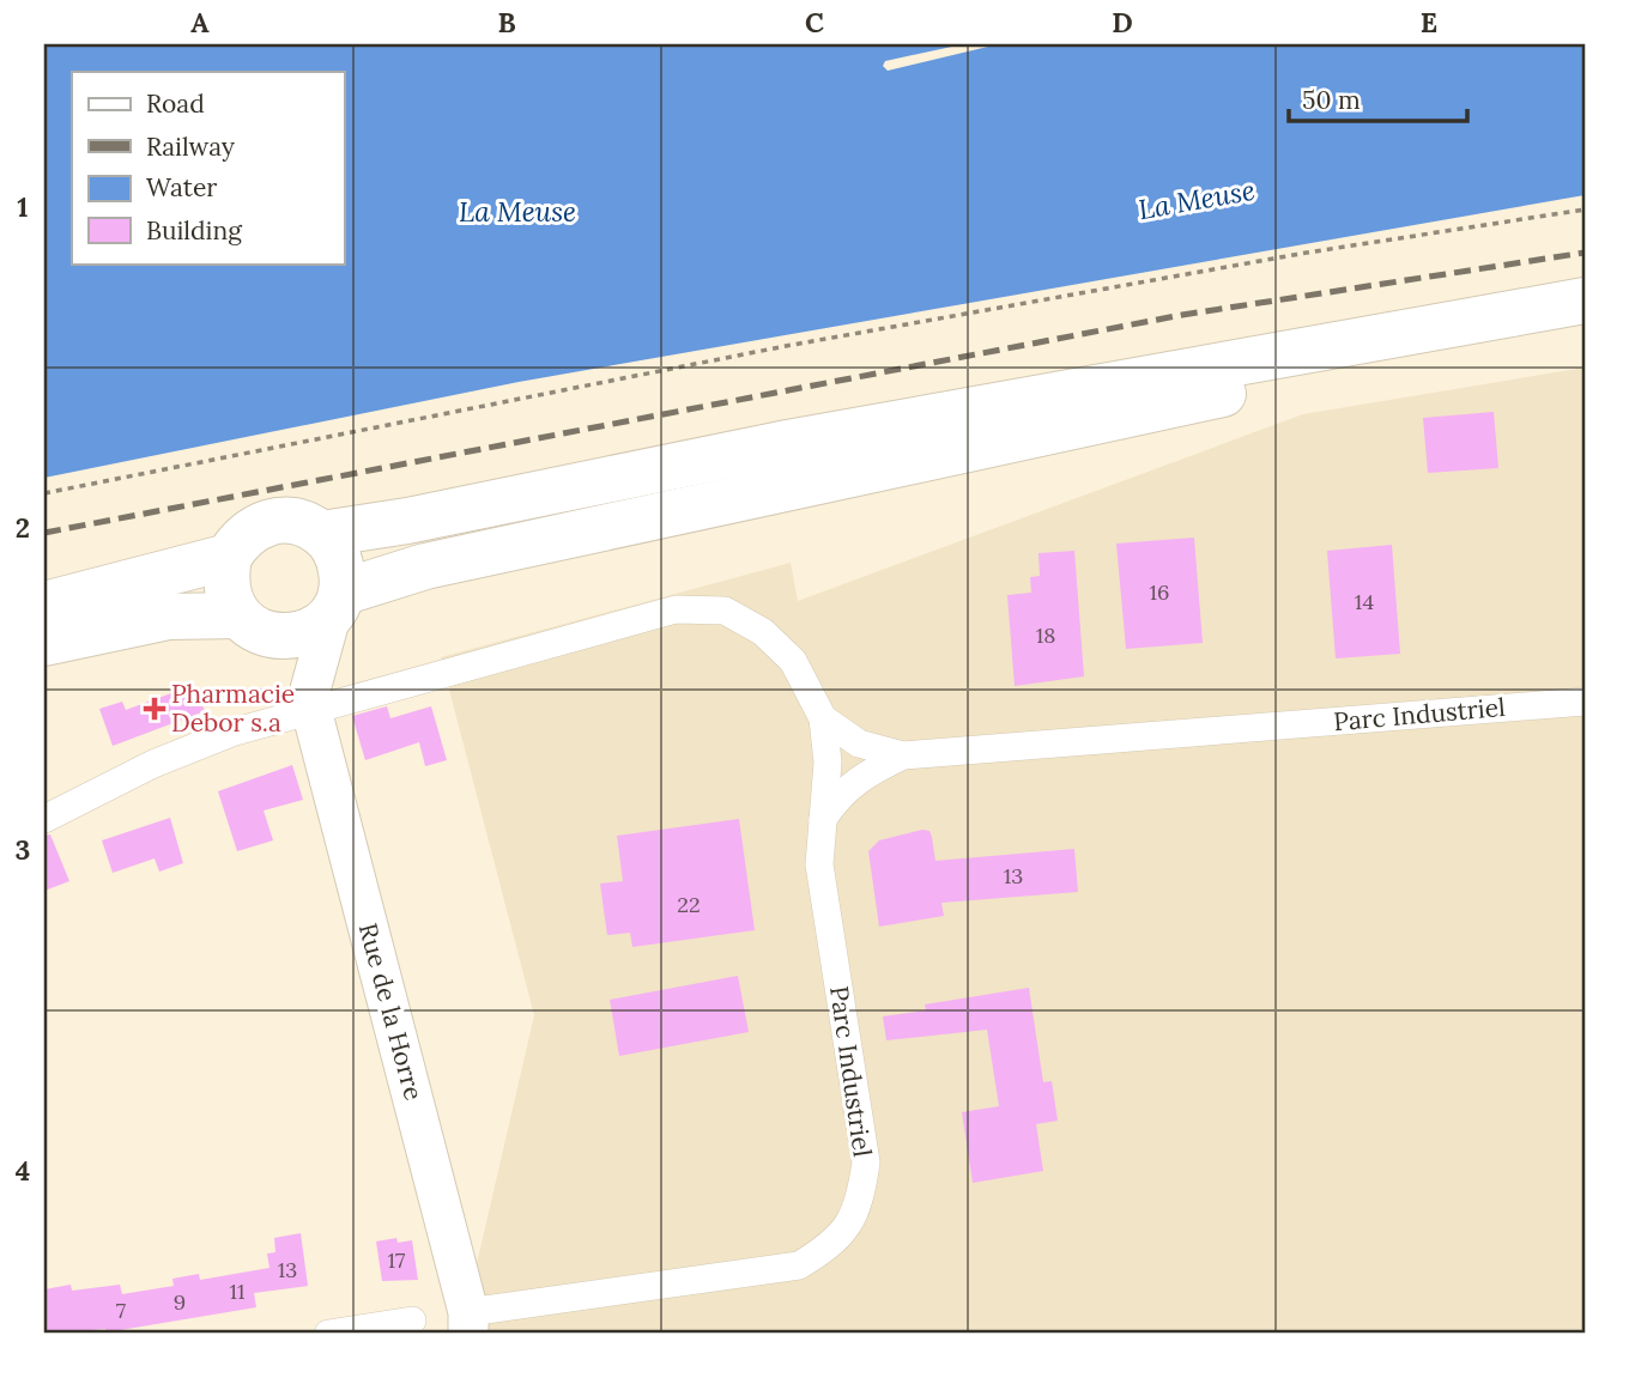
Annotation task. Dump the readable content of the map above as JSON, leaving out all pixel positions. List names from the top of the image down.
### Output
{
  "streets": {
    "street": ["Parc Industriel", "Rue de la Horre"]
  },
  "crossings": [
    ["Parc Industriel", "Rue de la Horre"]
  ],
  "water": ["La Meuse"],
  "places": {
    "health": ["Pharmacie Debor s.a"]
  },
  "house_numbers": [
    "16",
    "14",
    "18",
    "13",
    "22",
    "17",
    "13",
    "11",
    "9",
    "7"
  ],
  "legend": [
    "Road",
    "Railway",
    "Water",
    "Building"
  ],
  "scale_bar": "50 m",
  "grid": {
    "columns": [
      "A",
      "B",
      "C",
      "D",
      "E"
    ],
    "rows": [
      "1",
      "2",
      "3",
      "4"
    ]
  }
}
